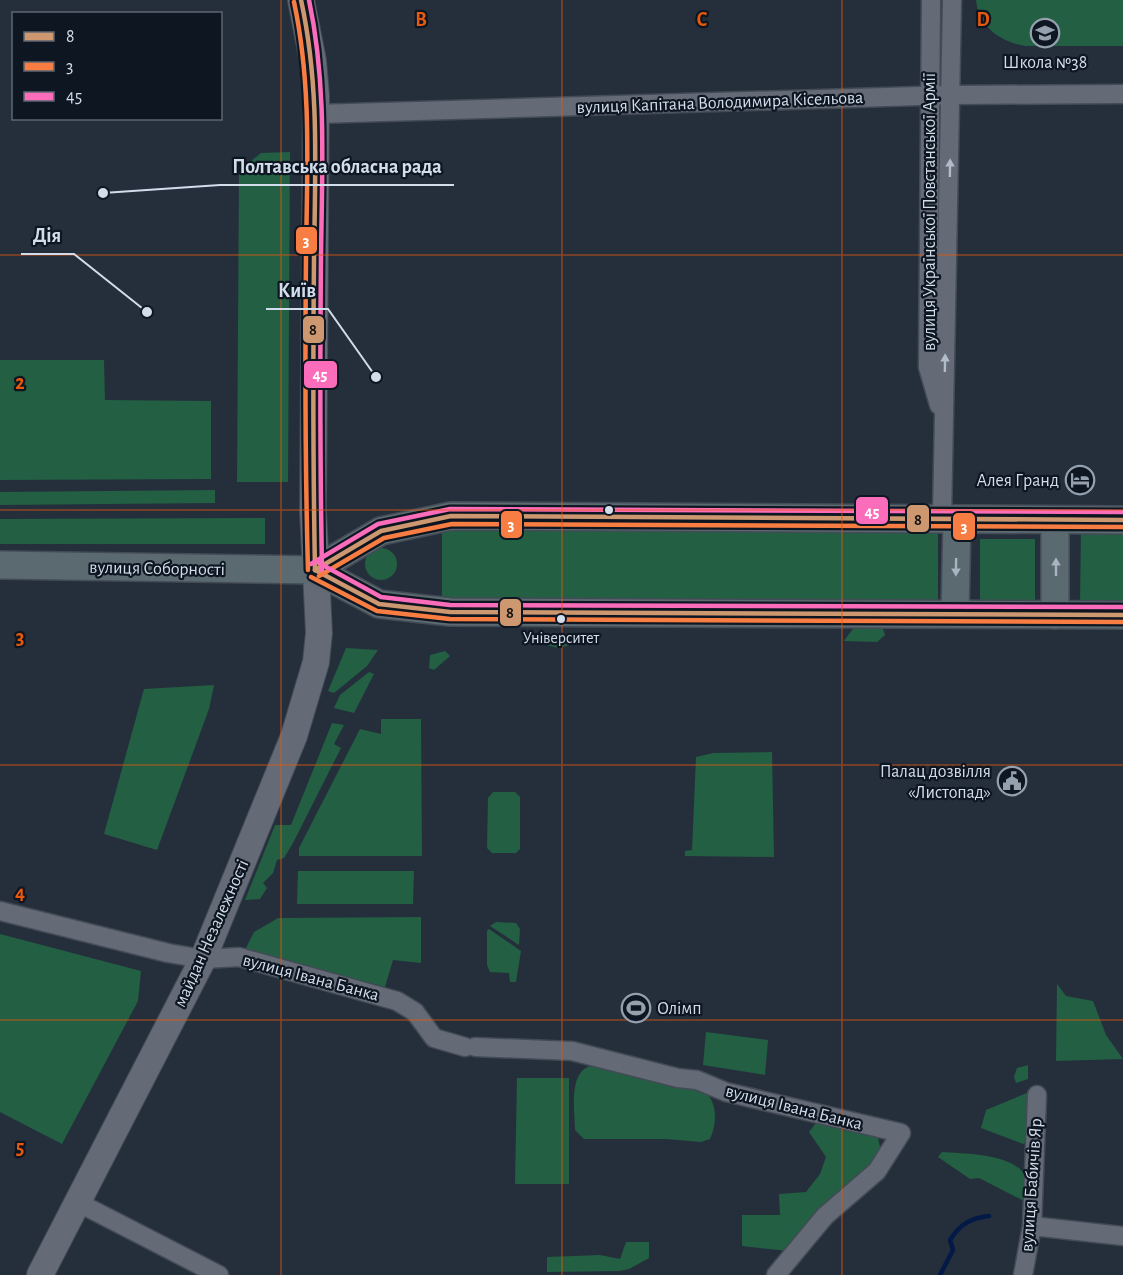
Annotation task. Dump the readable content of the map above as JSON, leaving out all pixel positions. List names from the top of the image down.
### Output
{
  "streets": {
    "main road": ["вулиця Соборності", "майдан Незалежності"],
    "street": [
      "вулиця Капітана Володимира Кісельова",
      "вулиця Української Повстанської Армії",
      "вулиця Івана Банка",
      "вулиця Бабичів Яр"
    ]
  },
  "crossings": [
    ["вулиця Капітана Володимира Кісельова", "вулиця Української Повстанської Армії"],
    ["вулиця Капітана Володимира Кісельова", "майдан Незалежності"],
    ["вулиця Соборності", "майдан Незалежності"],
    ["майдан Незалежності", "вулиця Івана Банка"]
  ],
  "places": {
    "school or university": ["Школа №38"],
    "other": [
      "Полтавська обласна рада",
      "Дія",
      "Київ",
      "Університет"
    ],
    "hotel": ["Алея Гранд"],
    "public building": ["Палац дозвілля «Листопад»"],
    "sports": ["Олімп"]
  },
  "lines": ["transit line 8", "transit line 45", "transit line 3"],
  "legend": ["8", "3", "45"],
  "grid": {
    "columns": ["B", "C", "D"],
    "rows": [
      "2",
      "3",
      "4",
      "5"
    ]
  }
}
